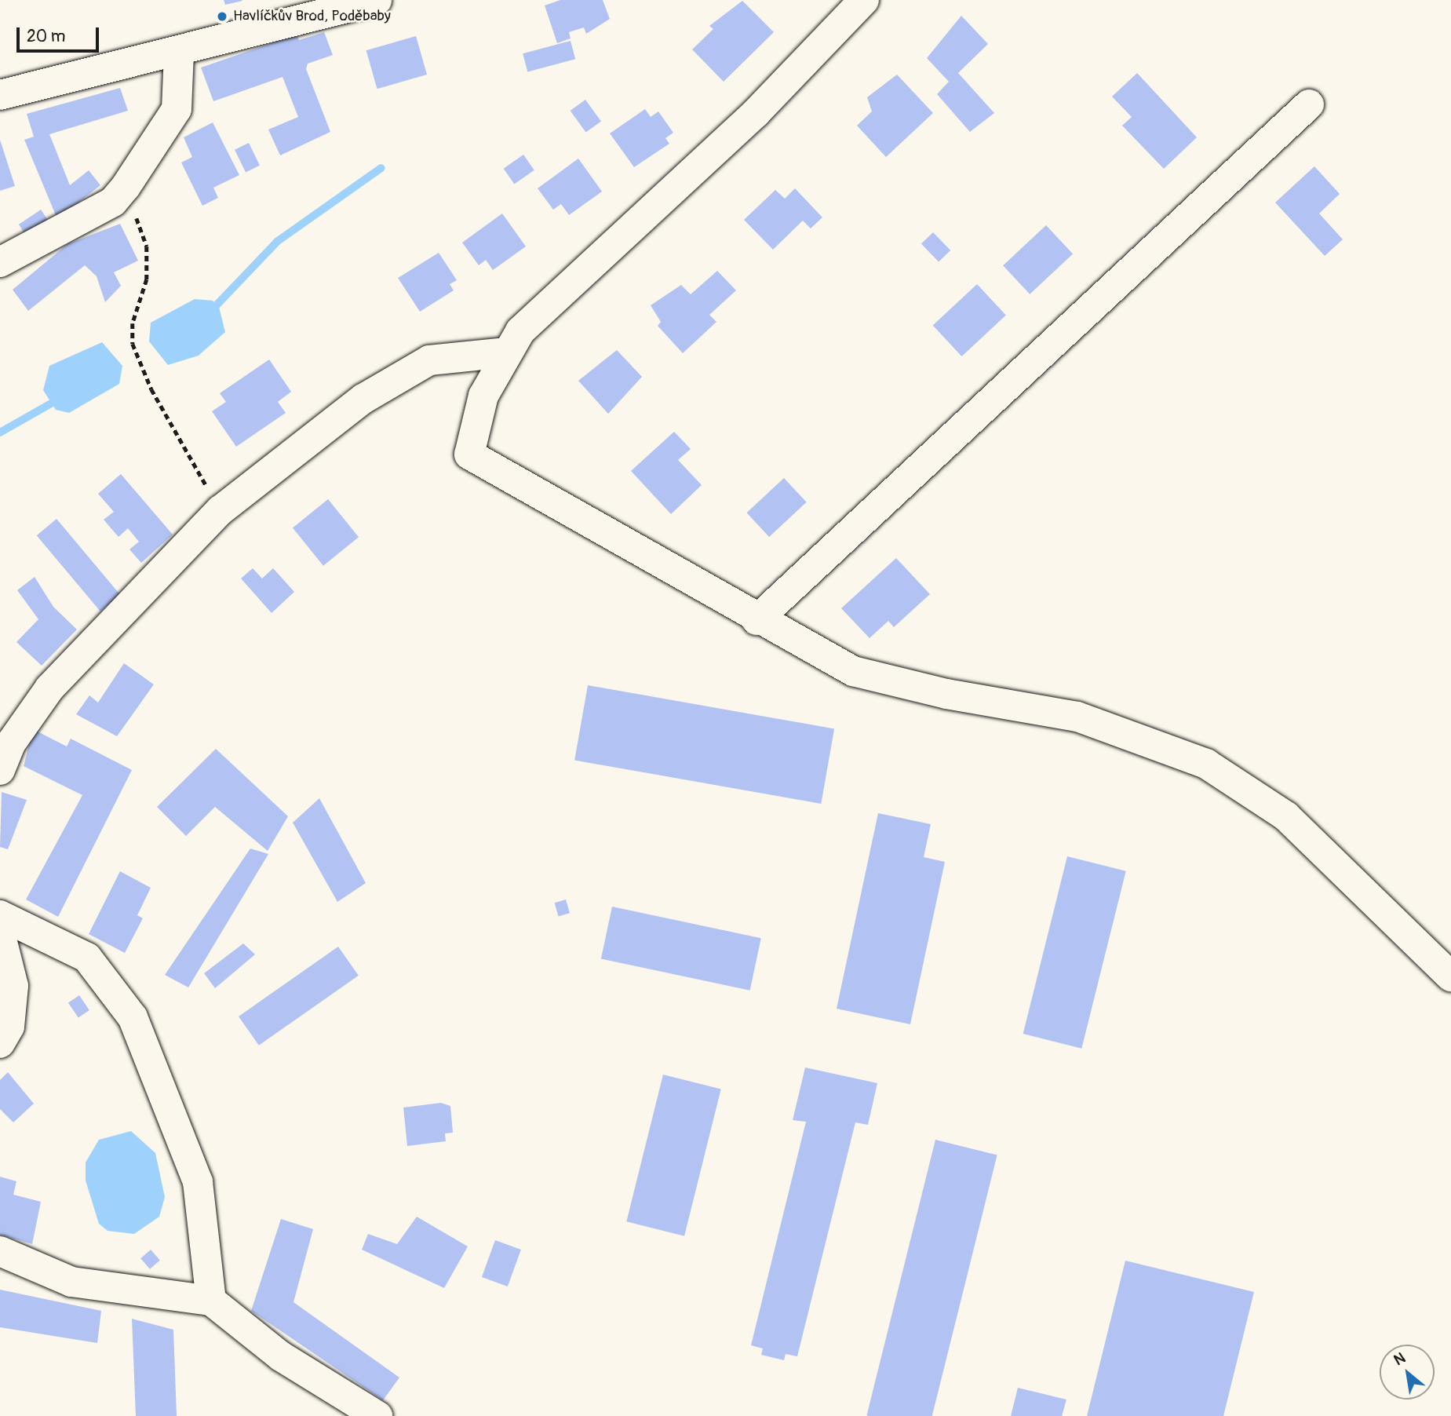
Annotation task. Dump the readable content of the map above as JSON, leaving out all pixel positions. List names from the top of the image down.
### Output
{
  "places": ["Havlíčkův Brod, Poděbaby"],
  "scale_bar": "20 m",
  "north": "top left"
}
